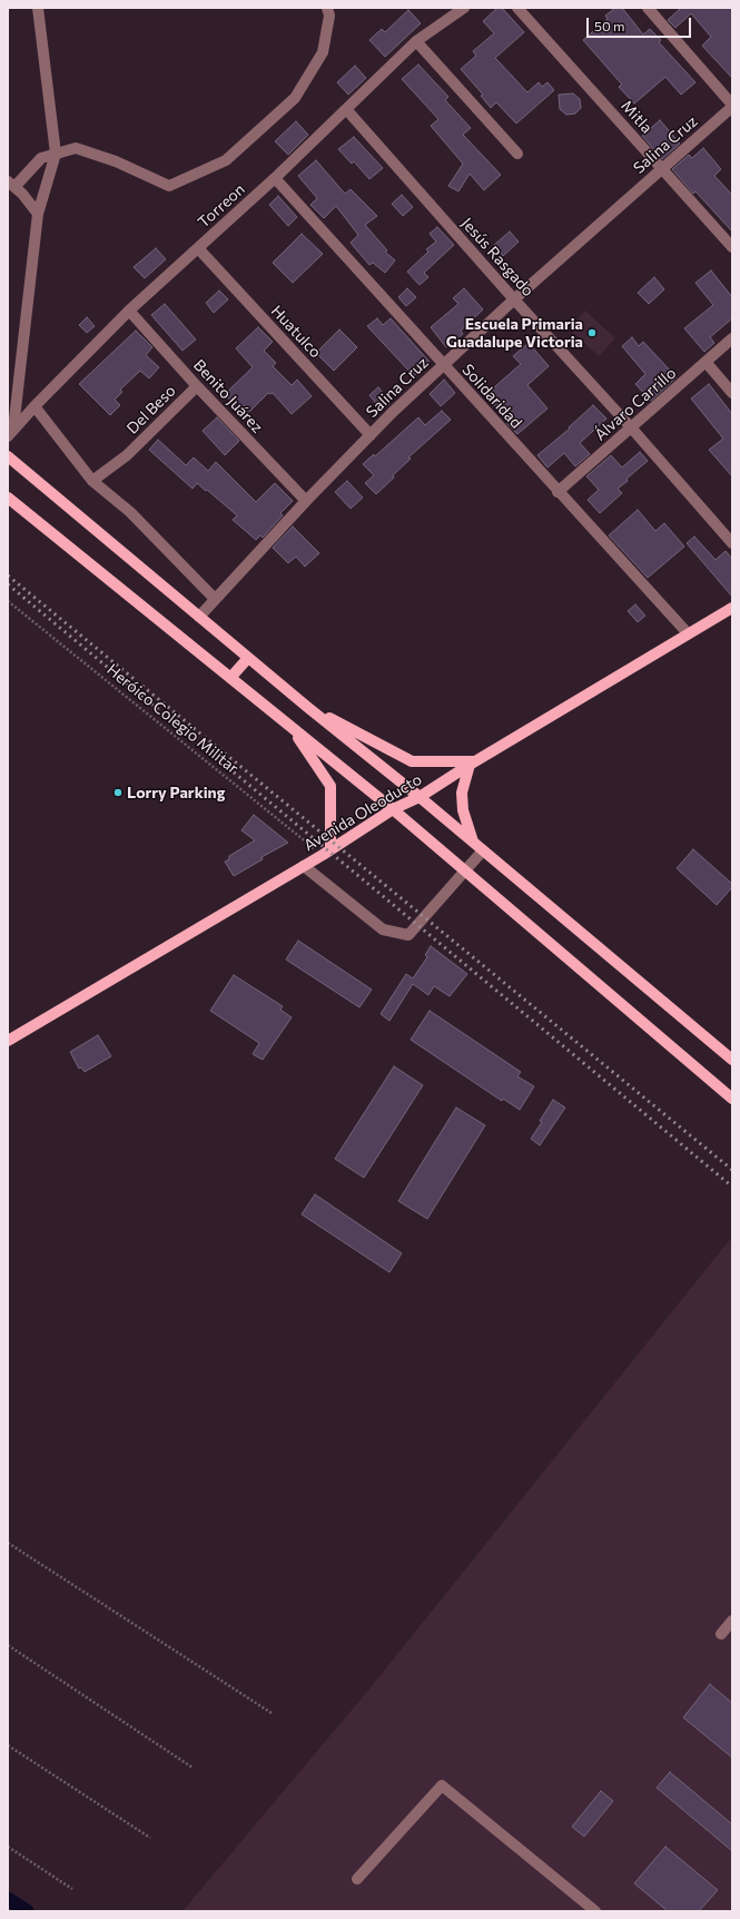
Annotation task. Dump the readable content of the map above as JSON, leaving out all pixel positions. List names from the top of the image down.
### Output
{
  "streets": {
    "main road": ["Avenida Oleoducto"],
    "street": [
      "Mitla",
      "Salina Cruz",
      "Torreon",
      "Jesús Rasgado",
      "Huatulco",
      "Benito Juárez",
      "Solidaridad",
      "Álvaro Carrillo",
      "Del Beso"
    ],
    "path": ["Heróico Colegio Militar"]
  },
  "crossings": [
    ["Mitla", "Salina Cruz"],
    ["Salina Cruz", "Jesús Rasgado"],
    ["Salina Cruz", "Huatulco"],
    ["Salina Cruz", "Benito Juárez"],
    ["Salina Cruz", "Solidaridad"],
    ["Torreon", "Jesús Rasgado"],
    ["Torreon", "Huatulco"],
    ["Torreon", "Benito Juárez"],
    ["Torreon", "Solidaridad"],
    ["Jesús Rasgado", "Álvaro Carrillo"],
    ["Benito Juárez", "Del Beso"],
    ["Solidaridad", "Álvaro Carrillo"],
    ["Solidaridad", "Avenida Oleoducto"],
    ["Heróico Colegio Militar", "Avenida Oleoducto"]
  ],
  "places": ["Escuela Primaria Guadalupe Victoria", "Lorry Parking"],
  "scale_bar": "50 m"
}
